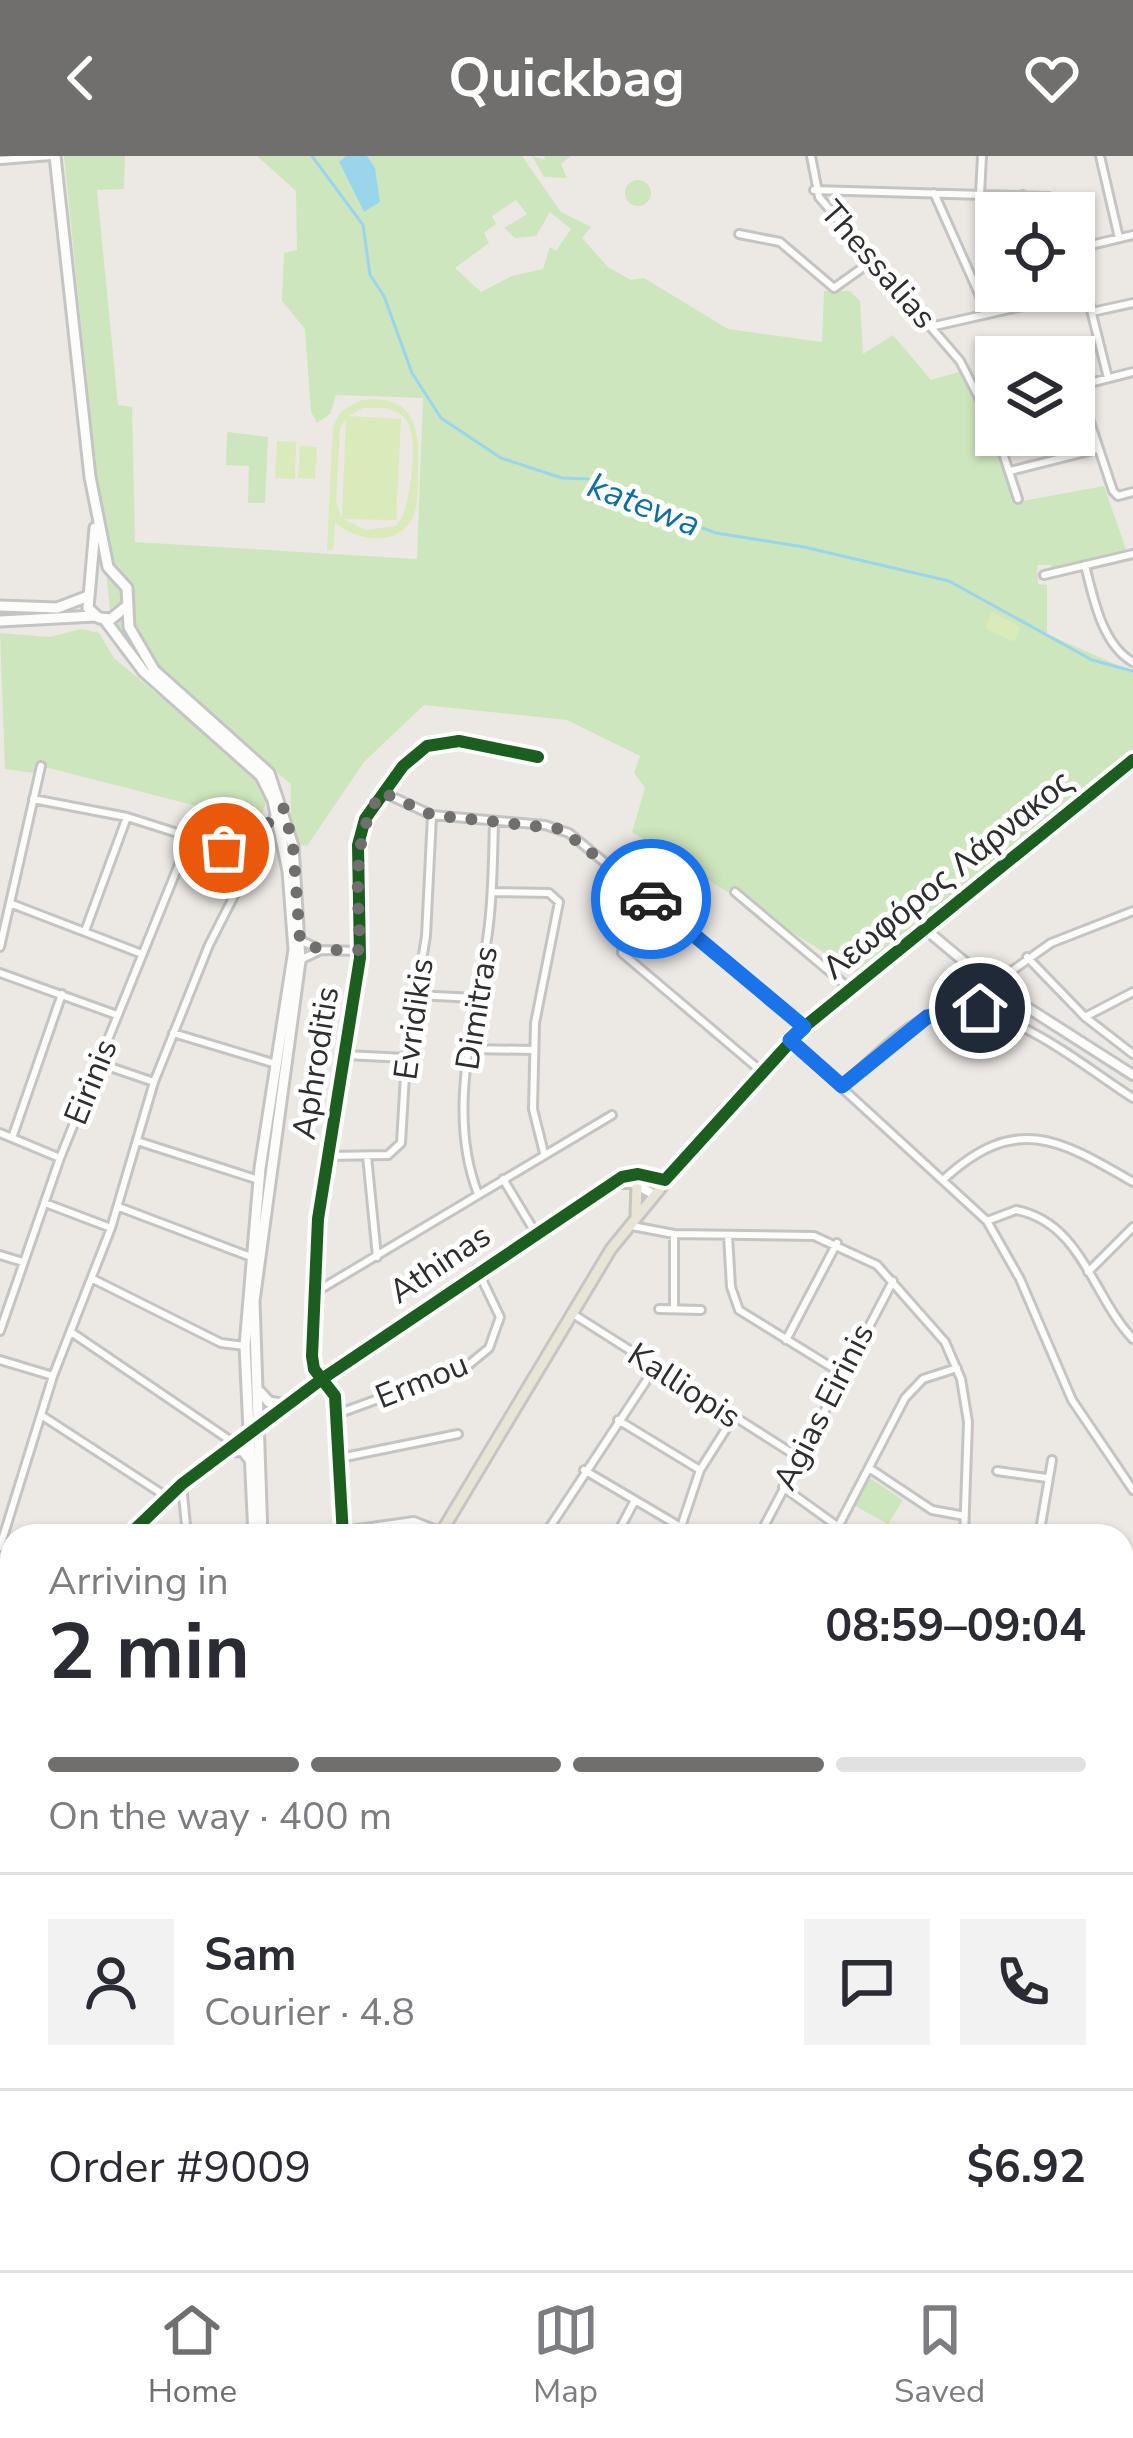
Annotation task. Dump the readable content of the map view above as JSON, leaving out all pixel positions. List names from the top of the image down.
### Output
{
  "streets": {
    "main road": ["Λεωφόρος Λάρνακος"],
    "street": [
      "Thessalias",
      "Dimitras",
      "Evridikis",
      "Aphroditis",
      "Eirinis",
      "Athinas",
      "Ermou",
      "Kalliopis",
      "Agias Eirinis"
    ]
  },
  "crossings": [
    ["Λεωφόρος Λάρνακος", "Athinas"],
    ["Λεωφόρος Λάρνακος", "Kalliopis"],
    ["Aphroditis", "Athinas"],
    ["Aphroditis", "Ermou"],
    ["Athinas", "Ermou"],
    ["Kalliopis", "Agias Eirinis"]
  ],
  "water": ["katewa"],
  "page": {
    "header": "Quickbag",
    "heading": ["2 min", "Arriving in", "08:59–09:04"],
    "panel": [
      "Sam",
      "Courier · 4.8",
      "Order #9009",
      "$6.92"
    ],
    "bar": "On the way · 400 m",
    "tabs": ["Home", "Map", "Saved"]
  }
}
